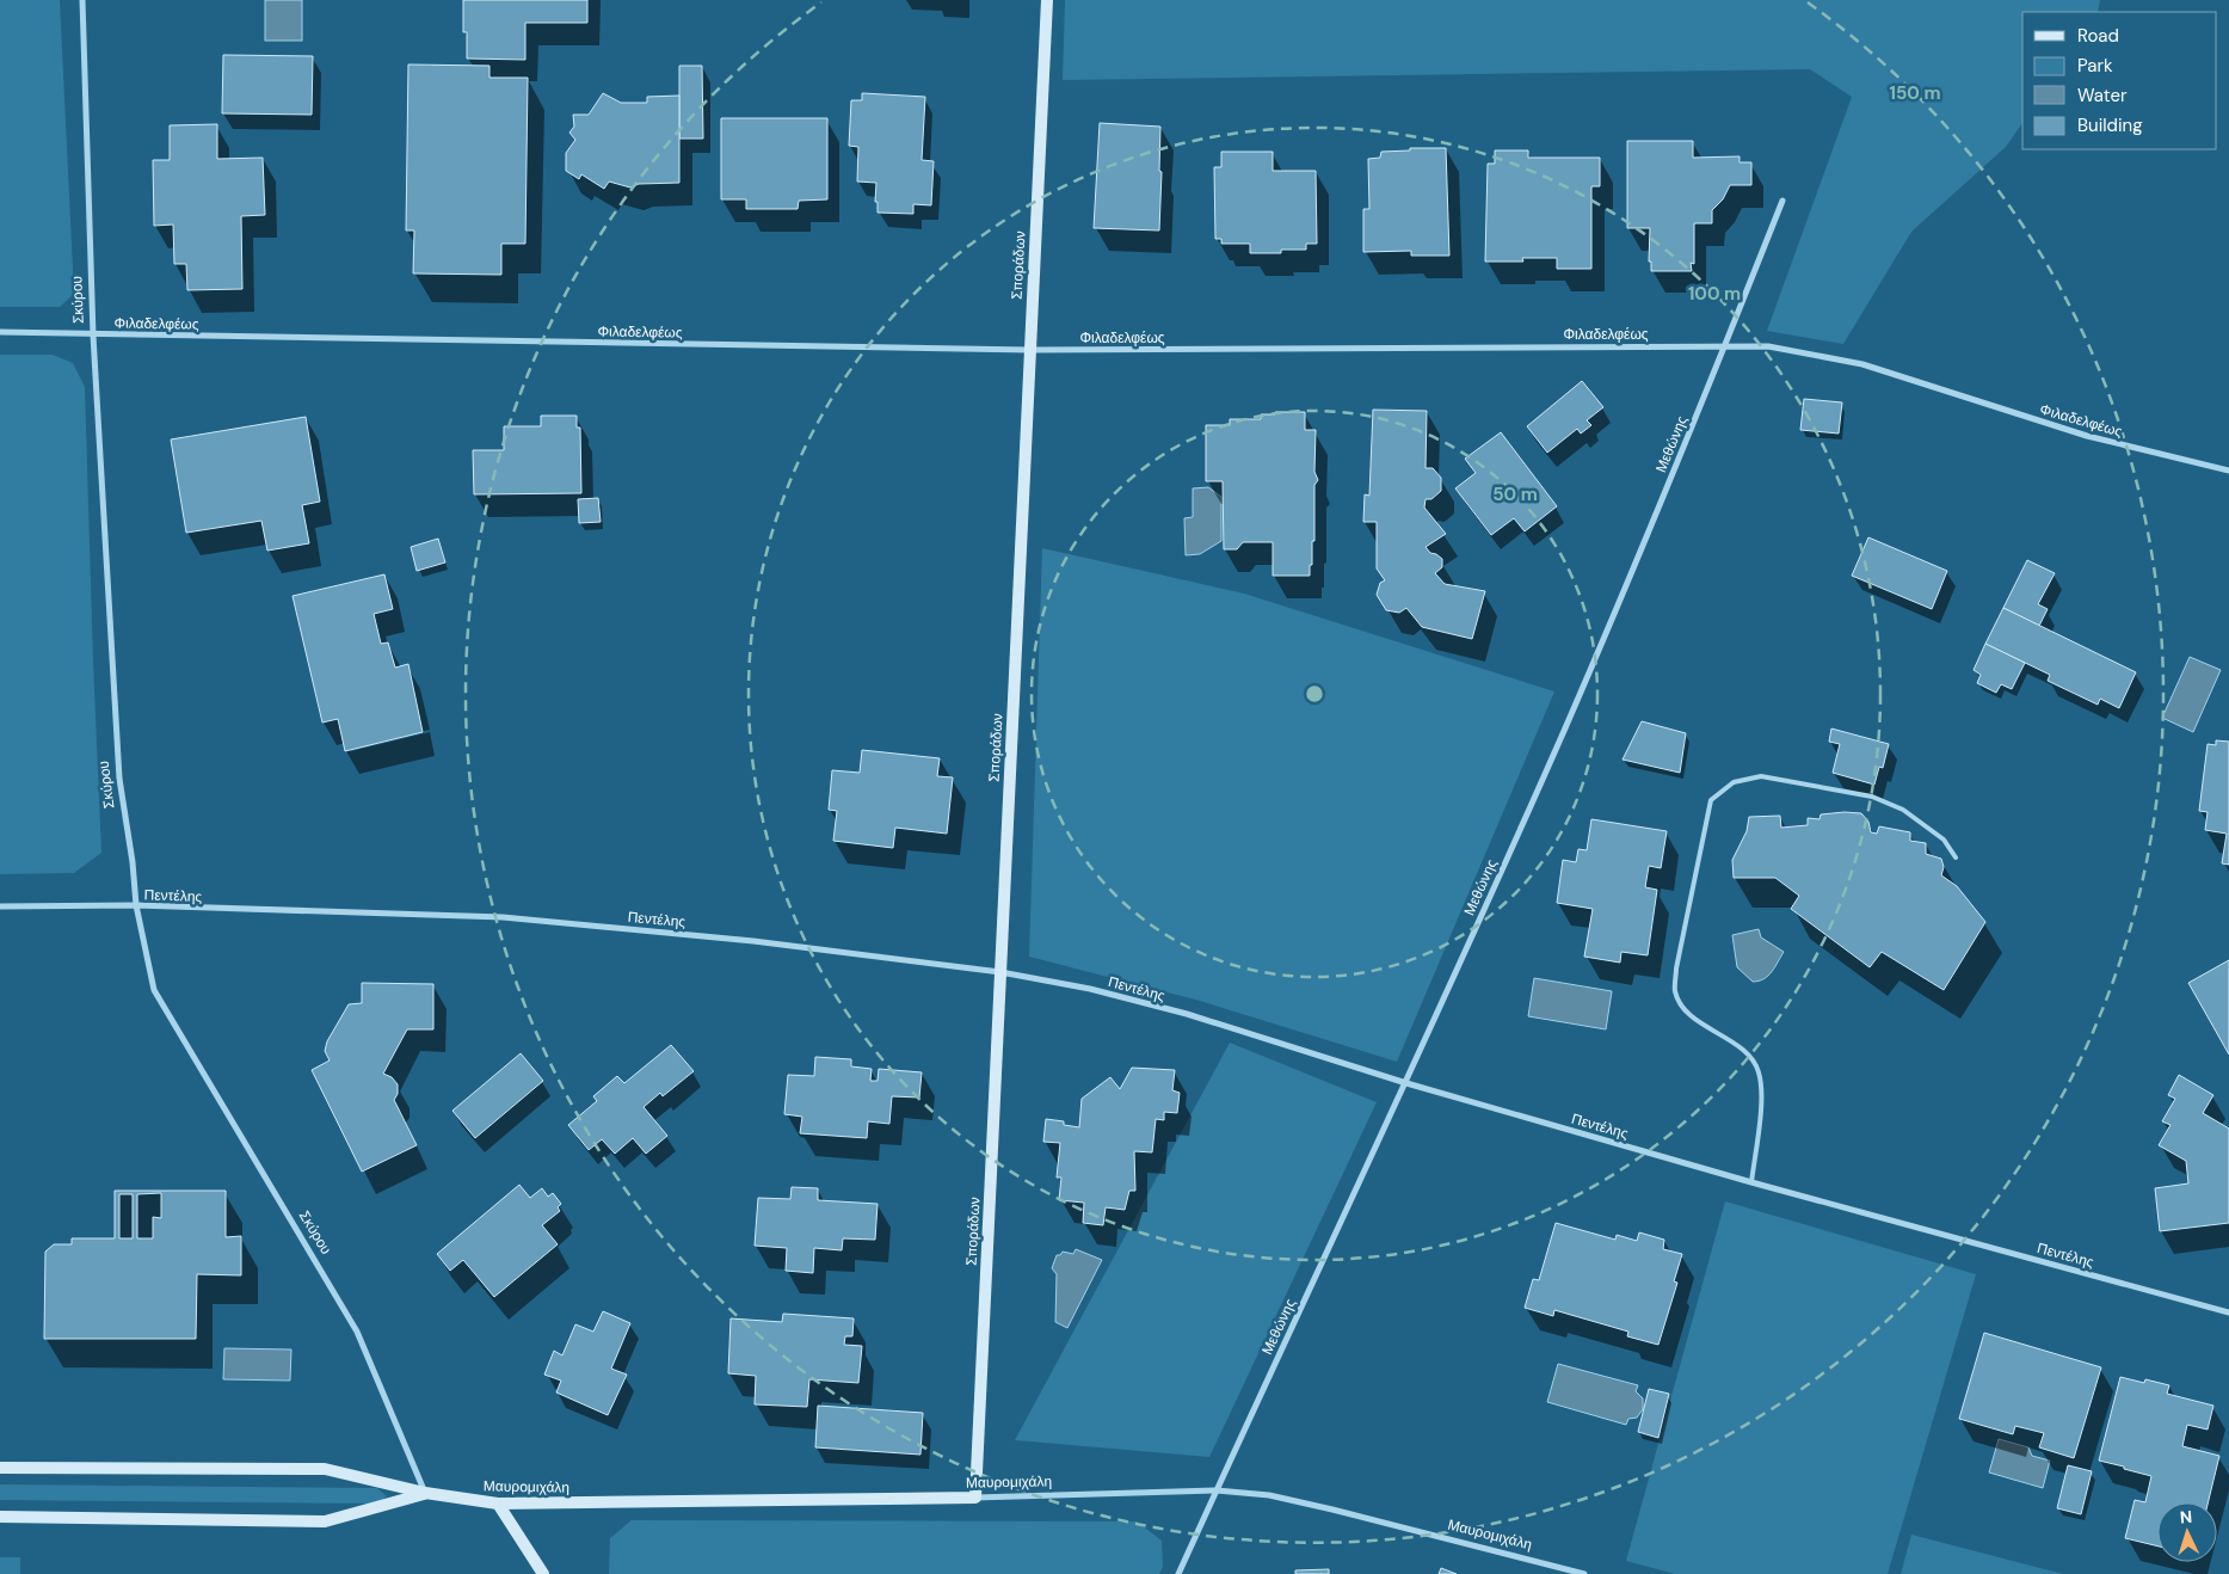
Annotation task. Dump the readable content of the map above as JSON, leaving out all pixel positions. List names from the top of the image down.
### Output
{
  "streets": {
    "street": [
      "Σποράδων",
      "Σκύρου",
      "Φιλαδελφέως",
      "Μεθώνης",
      "Πεντέλης",
      "Μαυρομιχάλη"
    ]
  },
  "crossings": [
    ["Σποράδων", "Φιλαδελφέως"],
    ["Σποράδων", "Πεντέλης"],
    ["Σποράδων", "Μαυρομιχάλη"],
    ["Σκύρου", "Φιλαδελφέως"],
    ["Σκύρου", "Πεντέλης"],
    ["Σκύρου", "Μαυρομιχάλη"],
    ["Φιλαδελφέως", "Μεθώνης"],
    ["Μεθώνης", "Πεντέλης"],
    ["Μεθώνης", "Μαυρομιχάλη"]
  ],
  "legend": [
    "Road",
    "Park",
    "Water",
    "Building"
  ],
  "north": "top",
  "rings": ["150 m", "100 m", "50 m"]
}
